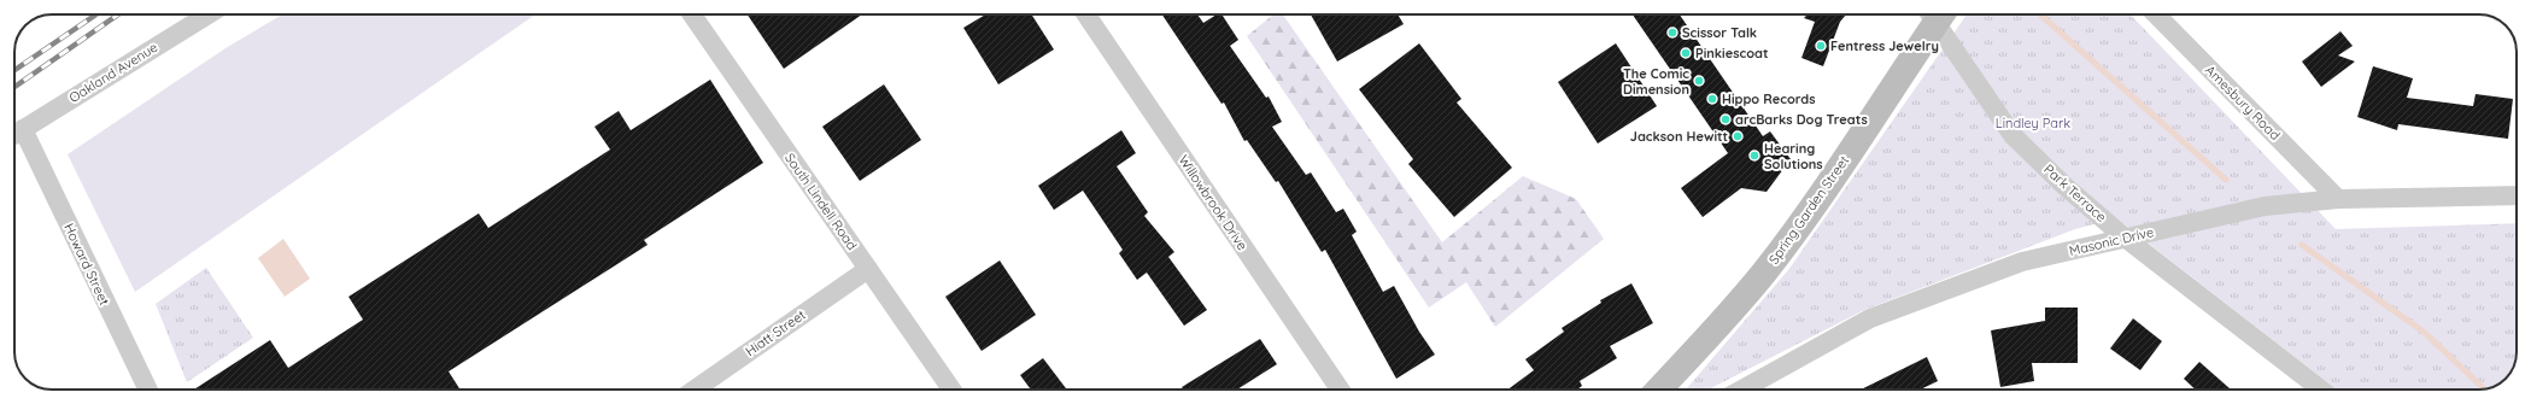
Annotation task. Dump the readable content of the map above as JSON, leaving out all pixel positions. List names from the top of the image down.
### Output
{
  "streets": {
    "main road": ["Spring Garden Street"],
    "street": [
      "Oakland Avenue",
      "Amesbury Road",
      "Park Terrace",
      "South Lindell Road",
      "Willowbrook Drive",
      "Masonic Drive",
      "Howard Street",
      "Hiatt Street"
    ]
  },
  "crossings": [
    ["Oakland Avenue", "Howard Street"],
    ["Amesbury Road", "Masonic Drive"],
    ["Park Terrace", "Masonic Drive"],
    ["South Lindell Road", "Hiatt Street"]
  ],
  "parks": ["Lindley Park"],
  "places": [
    "Scissor Talk",
    "Fentress Jewelry",
    "Pinkiescoat",
    "The Comic Dimension",
    "Hippo Records",
    "arcBarks Dog Treats",
    "Jackson Hewitt",
    "Hearing Solutions"
  ]
}
